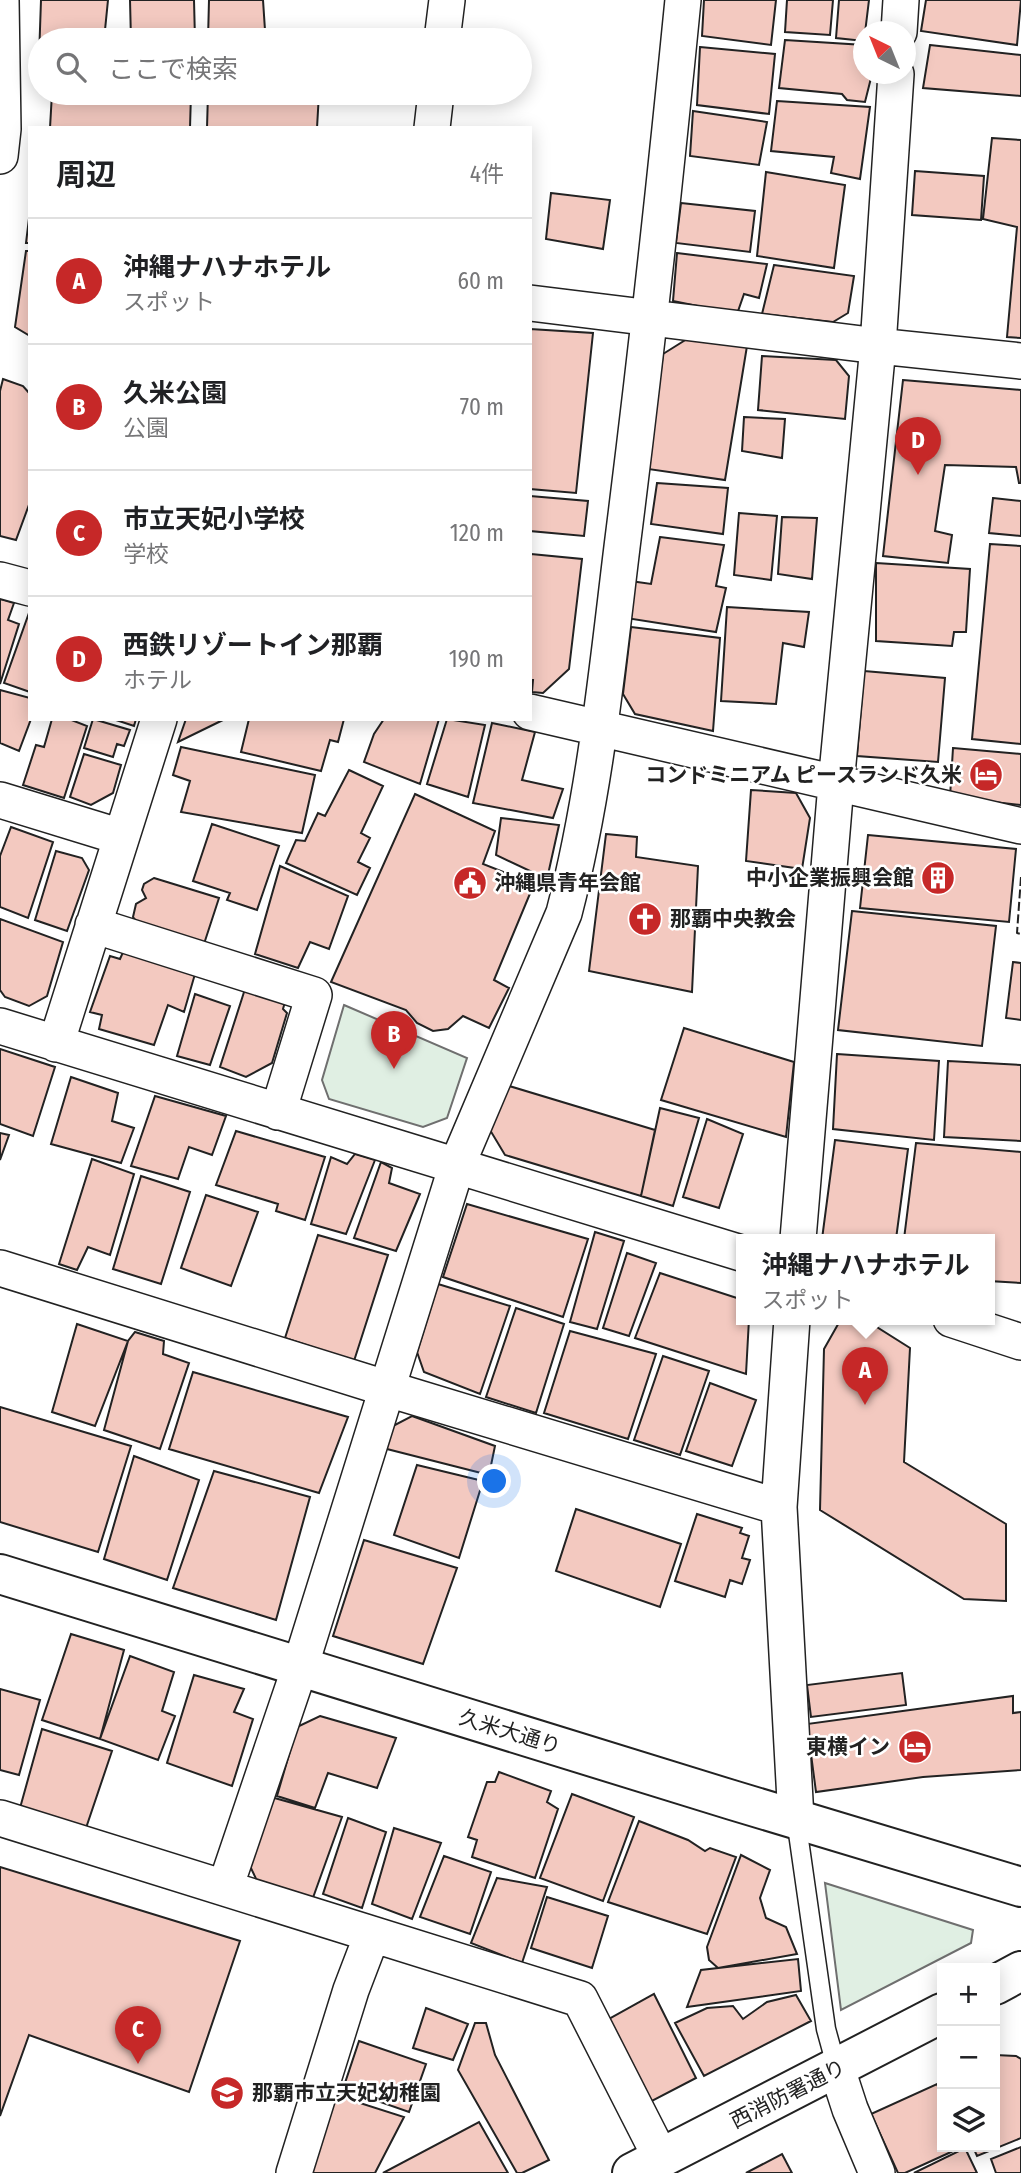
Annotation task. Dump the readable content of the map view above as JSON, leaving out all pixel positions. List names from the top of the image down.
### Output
{
  "streets": {
    "main road": ["久米大通り", "西消防署通り"]
  },
  "places": {
    "hotel": ["コンドミニアム ピースランド久米", "東横イン"],
    "building": ["中小企業振興会館"],
    "public building": ["沖縄県青年会館"],
    "church": ["那覇中央教会"],
    "school or university": ["那覇市立天妃幼稚園"]
  },
  "north": "top left",
  "page": {
    "search": "ここで検索",
    "heading": ["周辺", "4件"],
    "list": [
      {
        "mark": "A",
        "name": "沖縄ナハナホテル",
        "note": "スポット",
        "value": "60 m"
      },
      {
        "mark": "B",
        "name": "久米公園",
        "note": "公園",
        "value": "70 m"
      },
      {
        "mark": "C",
        "name": "市立天妃小学校",
        "note": "学校",
        "value": "120 m"
      },
      {
        "mark": "D",
        "name": "西鉄リゾートイン那覇",
        "note": "ホテル",
        "value": "190 m"
      }
    ],
    "pins": [
      "D",
      "B",
      "A",
      "C"
    ],
    "popup": ["沖縄ナハナホテル", "スポット"],
    "map_buttons": ["+", "−"]
  }
}
